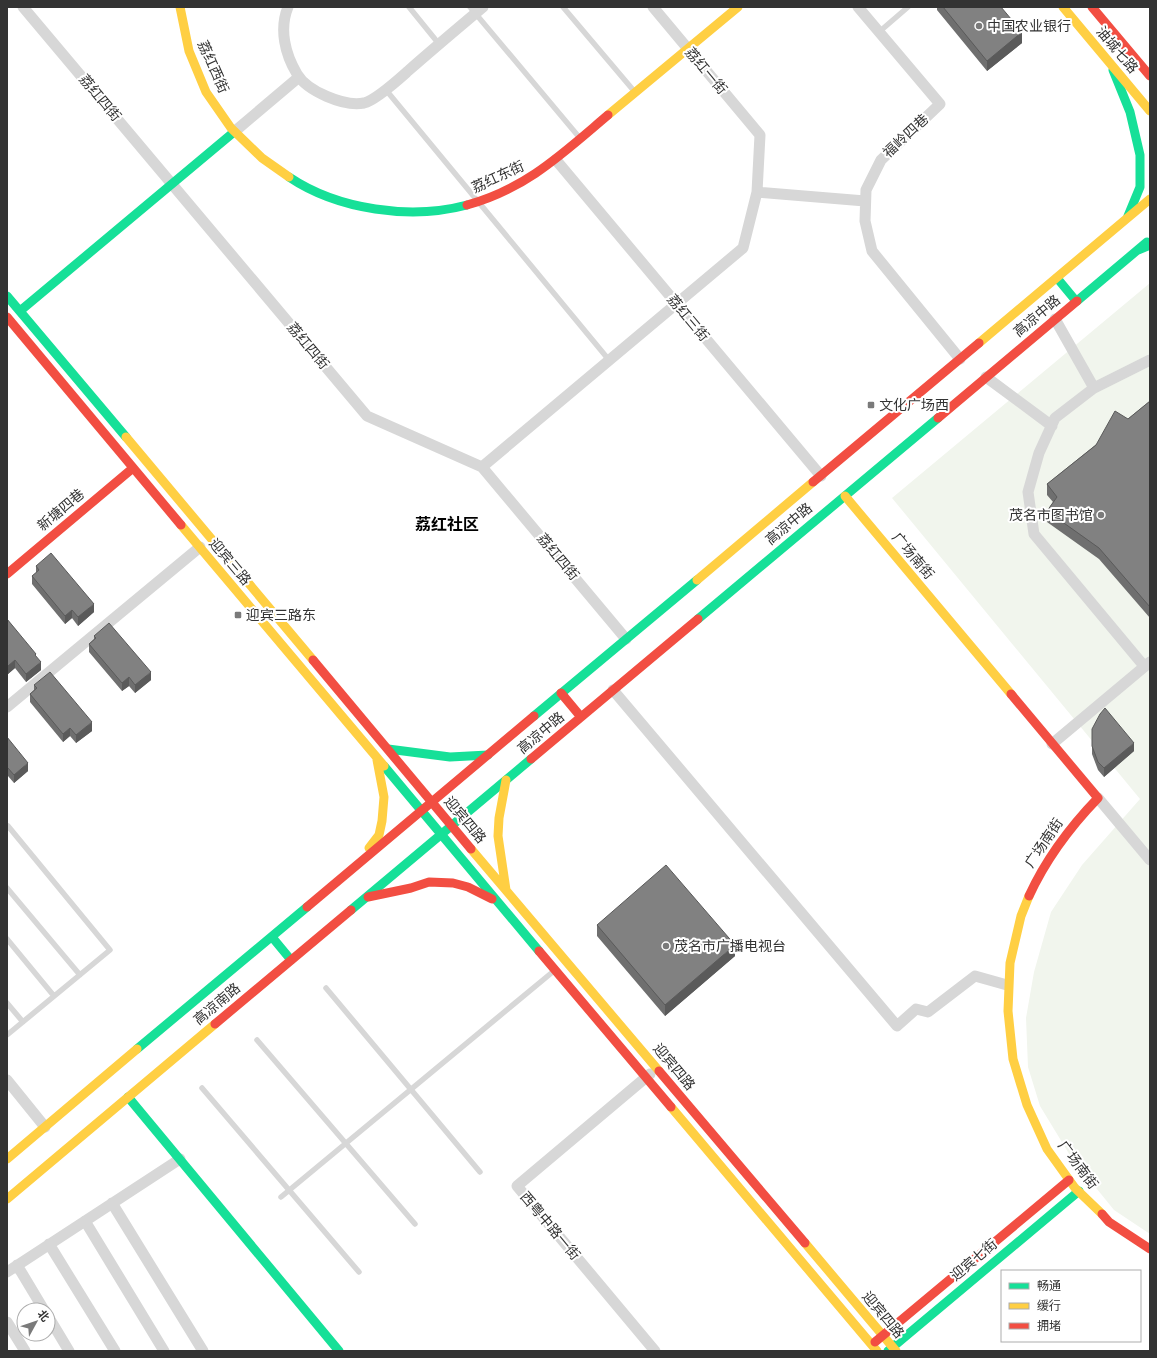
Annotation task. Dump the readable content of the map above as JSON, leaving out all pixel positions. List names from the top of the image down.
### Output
{
  "streets": {
    "main road": [
      "油城七路",
      "荔红西街",
      "荔红东街",
      "高凉中路",
      "新塘四巷",
      "广场南街",
      "迎宾三路",
      "迎宾四路",
      "高凉南路",
      "迎宾七街"
    ],
    "street": [
      "荔红一街",
      "荔红四街",
      "福岭四巷",
      "荔红三街",
      "西粤中路一街"
    ]
  },
  "crossings": [
    ["荔红西街", "荔红东街"],
    ["荔红一街", "荔红东街"],
    ["荔红四街", "高凉中路"],
    ["福岭四巷", "高凉中路"],
    ["荔红东街", "荔红三街"],
    ["高凉中路", "荔红三街"],
    ["高凉中路", "广场南街"],
    ["高凉中路", "迎宾三路"],
    ["高凉中路", "迎宾四路"],
    ["高凉中路", "高凉南路"],
    ["新塘四巷", "迎宾三路"],
    ["广场南街", "迎宾七街"],
    ["迎宾三路", "迎宾四路"],
    ["迎宾三路", "高凉南路"],
    ["迎宾四路", "高凉南路"],
    ["迎宾四路", "西粤中路一街"],
    ["迎宾四路", "迎宾七街"]
  ],
  "districts": ["荔红社区"],
  "places": {
    "other": ["中国农业银行", "茂名市图书馆", "茂名市广播电视台"],
    "transit": ["文化广场西", "迎宾三路东"]
  },
  "legend": ["畅通", "缓行", "拥堵"],
  "north": "top right"
}
